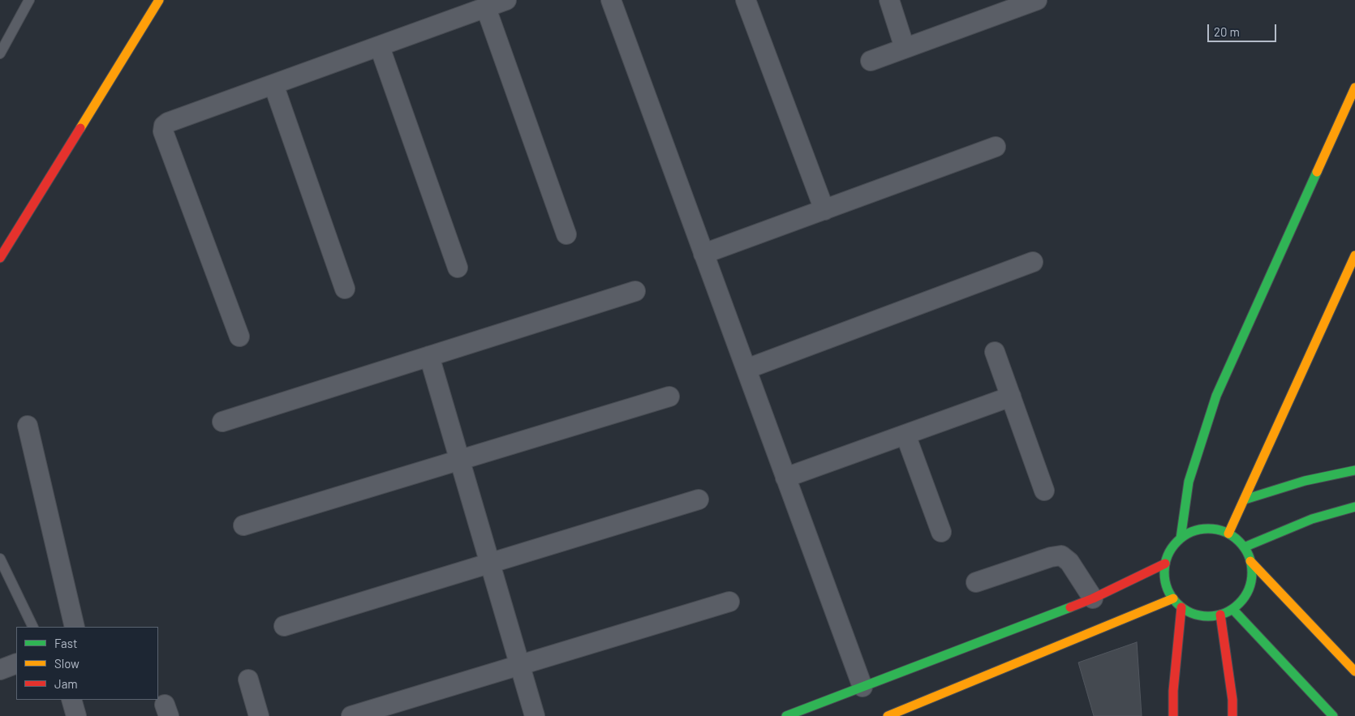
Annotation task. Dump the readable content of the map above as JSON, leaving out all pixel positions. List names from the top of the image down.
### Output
{
  "legend": ["Fast", "Slow", "Jam"],
  "scale_bar": "20 m"
}
